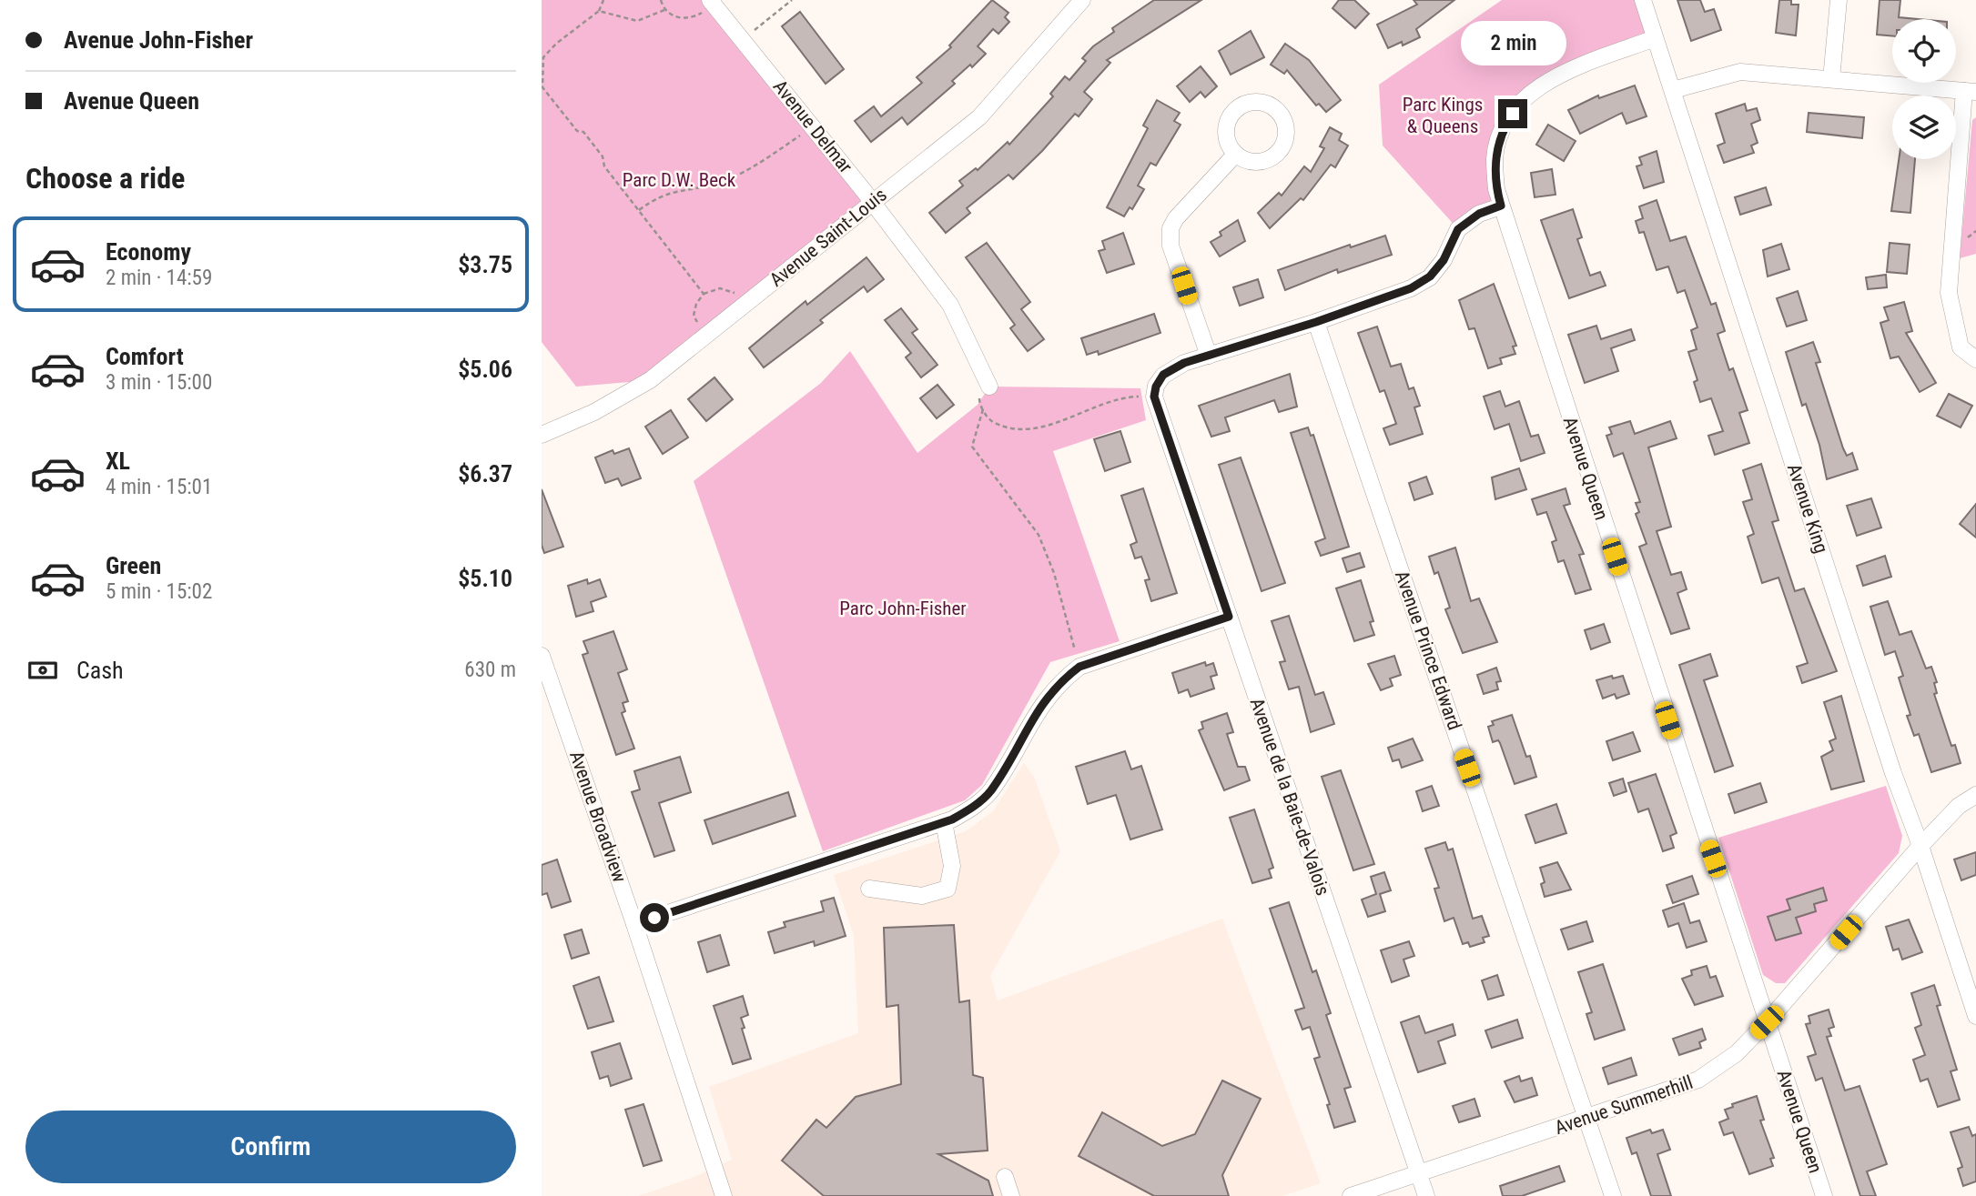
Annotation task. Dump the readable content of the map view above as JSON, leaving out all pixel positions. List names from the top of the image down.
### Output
{
  "streets": {
    "street": [
      "Avenue Delmar",
      "Avenue Saint-Louis",
      "Avenue Queen",
      "Avenue King",
      "Avenue Prince Edward",
      "Avenue de la Baie-de-Valois",
      "Avenue Broadview",
      "Avenue Summerhill"
    ]
  },
  "crossings": [
    ["Avenue Delmar", "Avenue Saint-Louis"],
    ["Avenue Queen", "Avenue King"],
    ["Avenue Queen", "Avenue Summerhill"],
    ["Avenue King", "Avenue Summerhill"],
    ["Avenue Prince Edward", "Avenue Summerhill"],
    ["Avenue de la Baie-de-Valois", "Avenue Summerhill"]
  ],
  "parks": ["Parc Kings & Queens", "Parc D.W. Beck", "Parc John-Fisher"],
  "page": {
    "banner": ["Avenue John-Fisher", "Avenue Queen"],
    "bubble": "2 min",
    "heading": "Choose a ride",
    "list": [
      {
        "name": "Economy",
        "note": "2 min · 14:59",
        "value": "$3.75"
      },
      {
        "name": "Comfort",
        "note": "3 min · 15:00",
        "value": "$5.06"
      },
      {
        "name": "XL",
        "note": "4 min · 15:01",
        "value": "$6.37"
      },
      {
        "name": "Green",
        "note": "5 min · 15:02",
        "value": "$5.10"
      }
    ],
    "pay": ["Cash", "630 m"],
    "buttons": "Confirm"
  }
}
